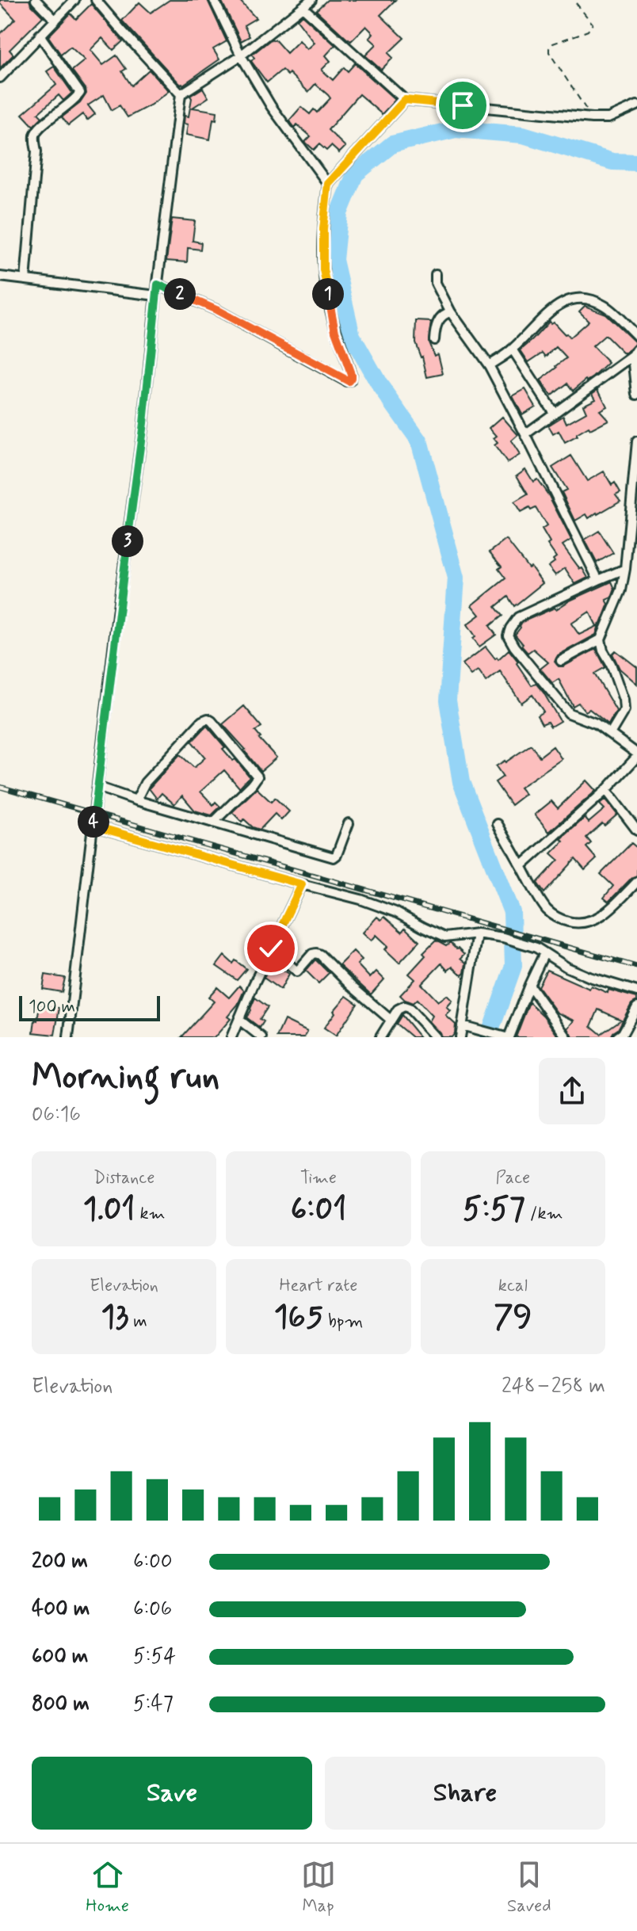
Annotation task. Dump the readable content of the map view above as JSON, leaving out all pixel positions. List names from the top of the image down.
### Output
{
  "scale_bar": "100 m",
  "page": {
    "pins": [
      "1",
      "2",
      "3",
      "4"
    ],
    "scale": "100 m",
    "heading": ["Morning run", "06:16"],
    "stats": [
      ["Distance", "1.01 km"],
      ["Time", "6:01"],
      ["Pace", "5:57 /km"],
      ["Elevation", "13 m"],
      ["Heart rate", "165 bpm"],
      ["kcal", "79"]
    ],
    "chart": ["Elevation", "248–258 m"],
    "list": [
      {
        "name": "200 m",
        "note": "6:00"
      },
      {
        "name": "400 m",
        "note": "6:06"
      },
      {
        "name": "600 m",
        "note": "5:54"
      },
      {
        "name": "800 m",
        "note": "5:47"
      }
    ],
    "buttons": ["Save", "Share"],
    "tabs": ["Home", "Map", "Saved"]
  }
}
